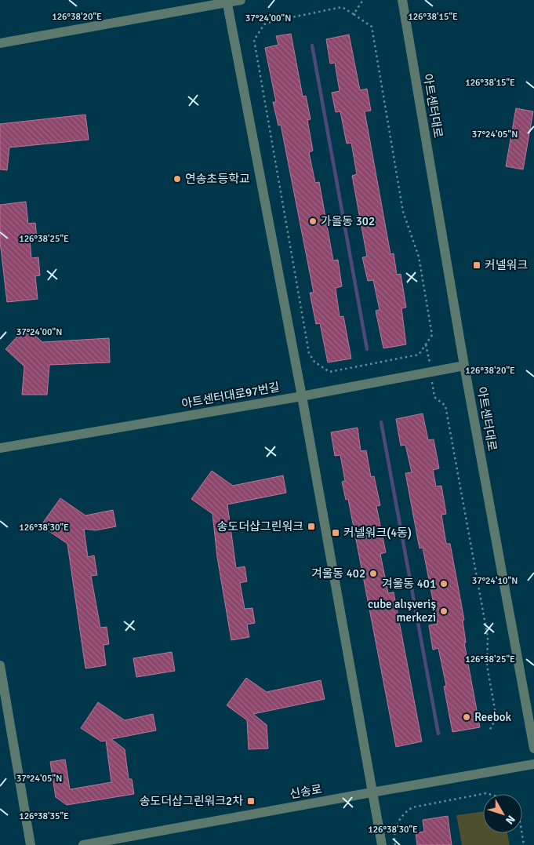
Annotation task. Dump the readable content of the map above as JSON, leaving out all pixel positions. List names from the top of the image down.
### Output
{
  "streets": {
    "street": ["아트센터대로", "아트센터대로97번길", "신송로"]
  },
  "crossings": [
    ["아트센터대로", "아트센터대로97번길"]
  ],
  "places": {
    "other": [
      "연송초등학교",
      "가을동 302",
      "겨울동 402",
      "겨울동 401",
      "cube alışveriş merkezi",
      "Reebok"
    ],
    "transit": [
      "커넬워크",
      "송도더샵그린워크",
      "커넬워크(4동)",
      "송도더샵그린워크2차"
    ]
  },
  "north": "bottom right",
  "coordinates": [
    "126°38'20\"E",
    "126°38'15\"E",
    "37°24'00\"N",
    "37°24'05\"N",
    "126°38'25\"E",
    "126°38'30\"E",
    "37°24'10\"N",
    "126°38'35\"E"
  ]
}
